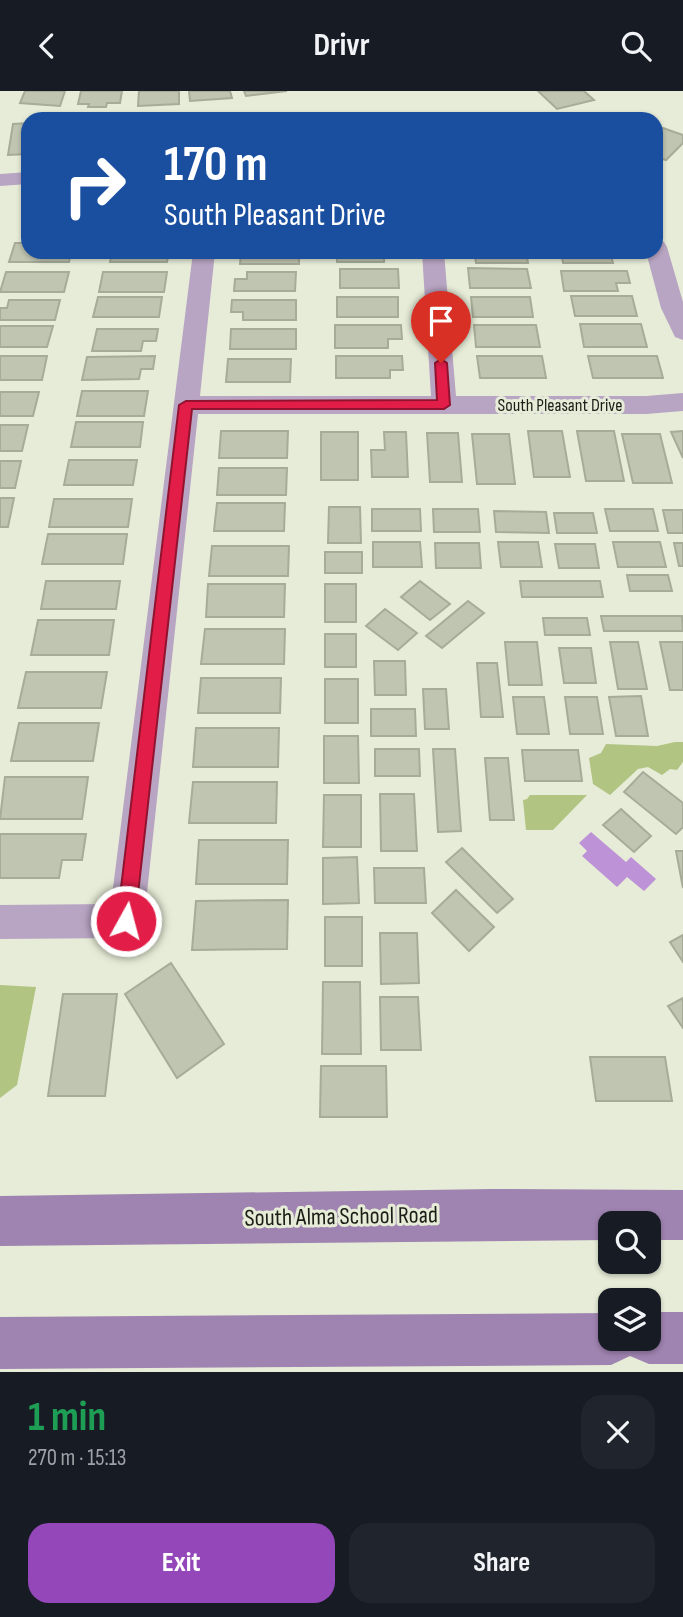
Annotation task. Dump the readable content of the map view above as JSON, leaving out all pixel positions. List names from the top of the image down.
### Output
{
  "streets": {
    "main road": ["South Alma School Road"],
    "street": ["South Pleasant Drive"]
  },
  "page": {
    "header": "Drivr",
    "turn": ["170 m", "South Pleasant Drive"],
    "heading": ["1 min", "270 m · 15:13"],
    "buttons": ["Exit", "Share"]
  }
}
